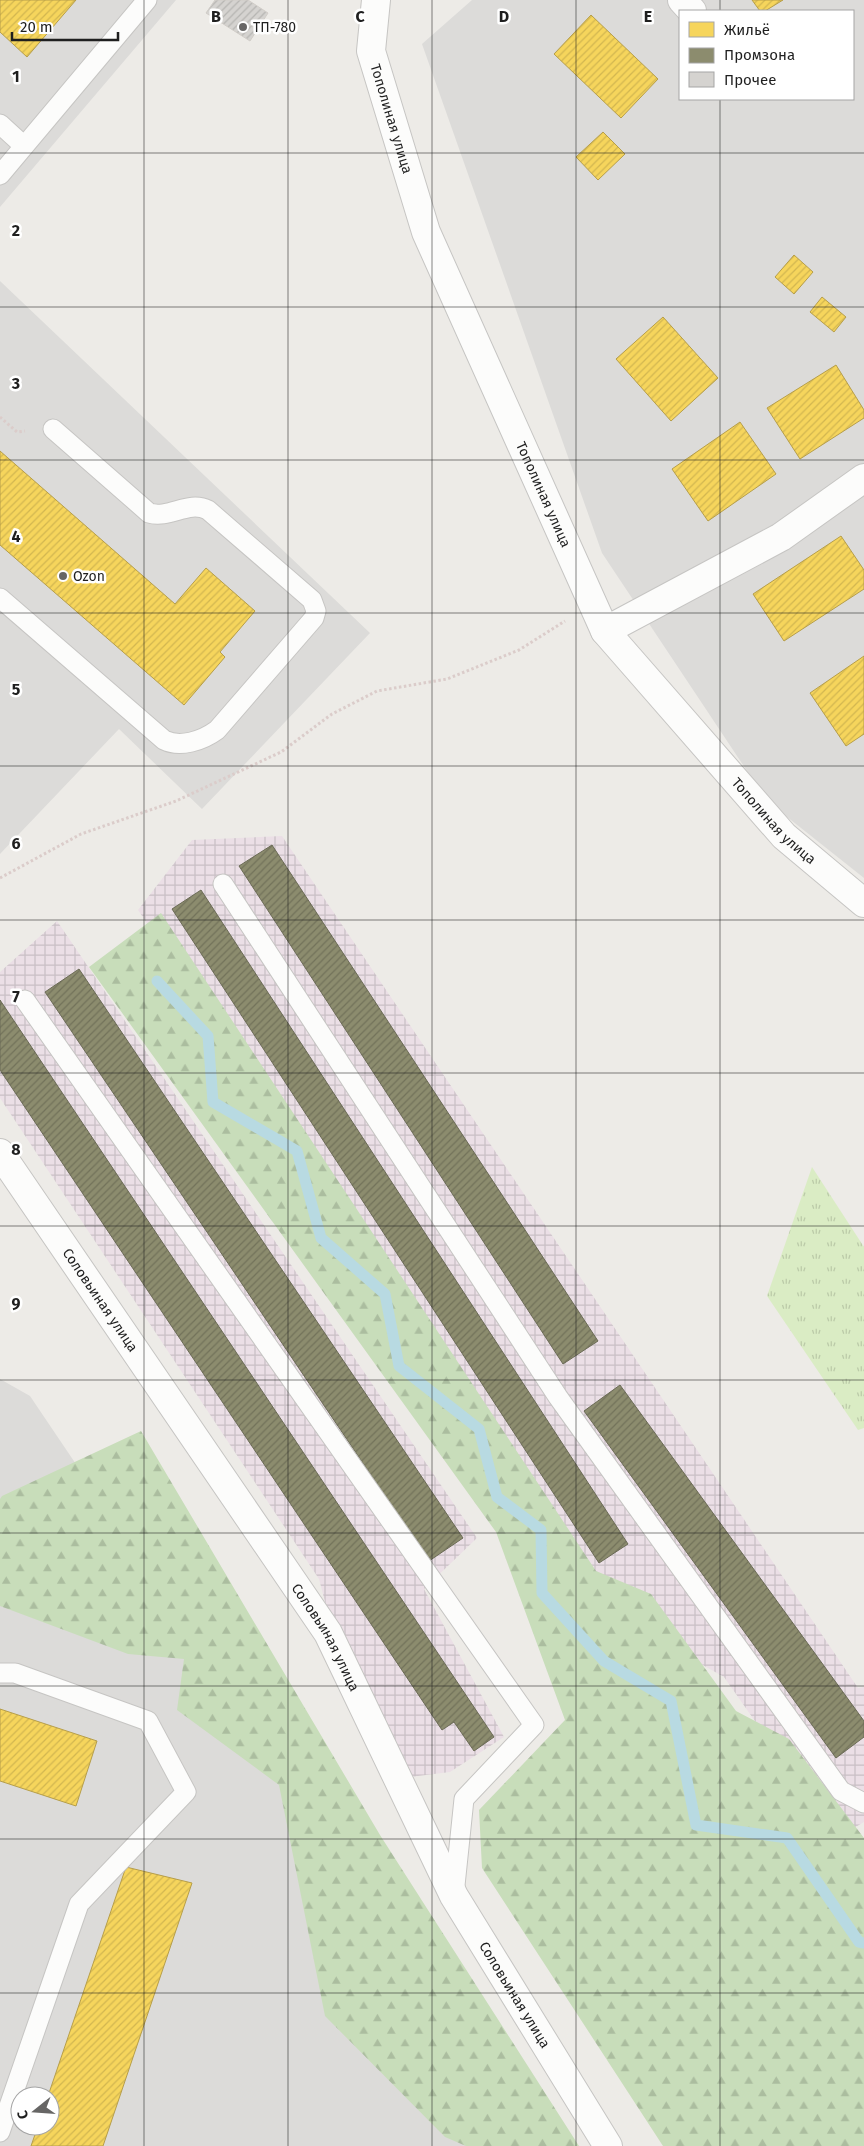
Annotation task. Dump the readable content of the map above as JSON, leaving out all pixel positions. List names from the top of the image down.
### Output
{
  "streets": {
    "street": ["Тополиная улица", "Соловьиная улица"]
  },
  "places": ["ТП-780", "Ozon"],
  "legend": ["Жильё", "Промзона", "Прочее"],
  "scale_bar": "20 m",
  "north": "left",
  "grid": {
    "columns": [
      "B",
      "C",
      "D",
      "E"
    ],
    "rows": [
      "1",
      "2",
      "3",
      "4",
      "5",
      "6",
      "7",
      "8",
      "9"
    ]
  }
}
